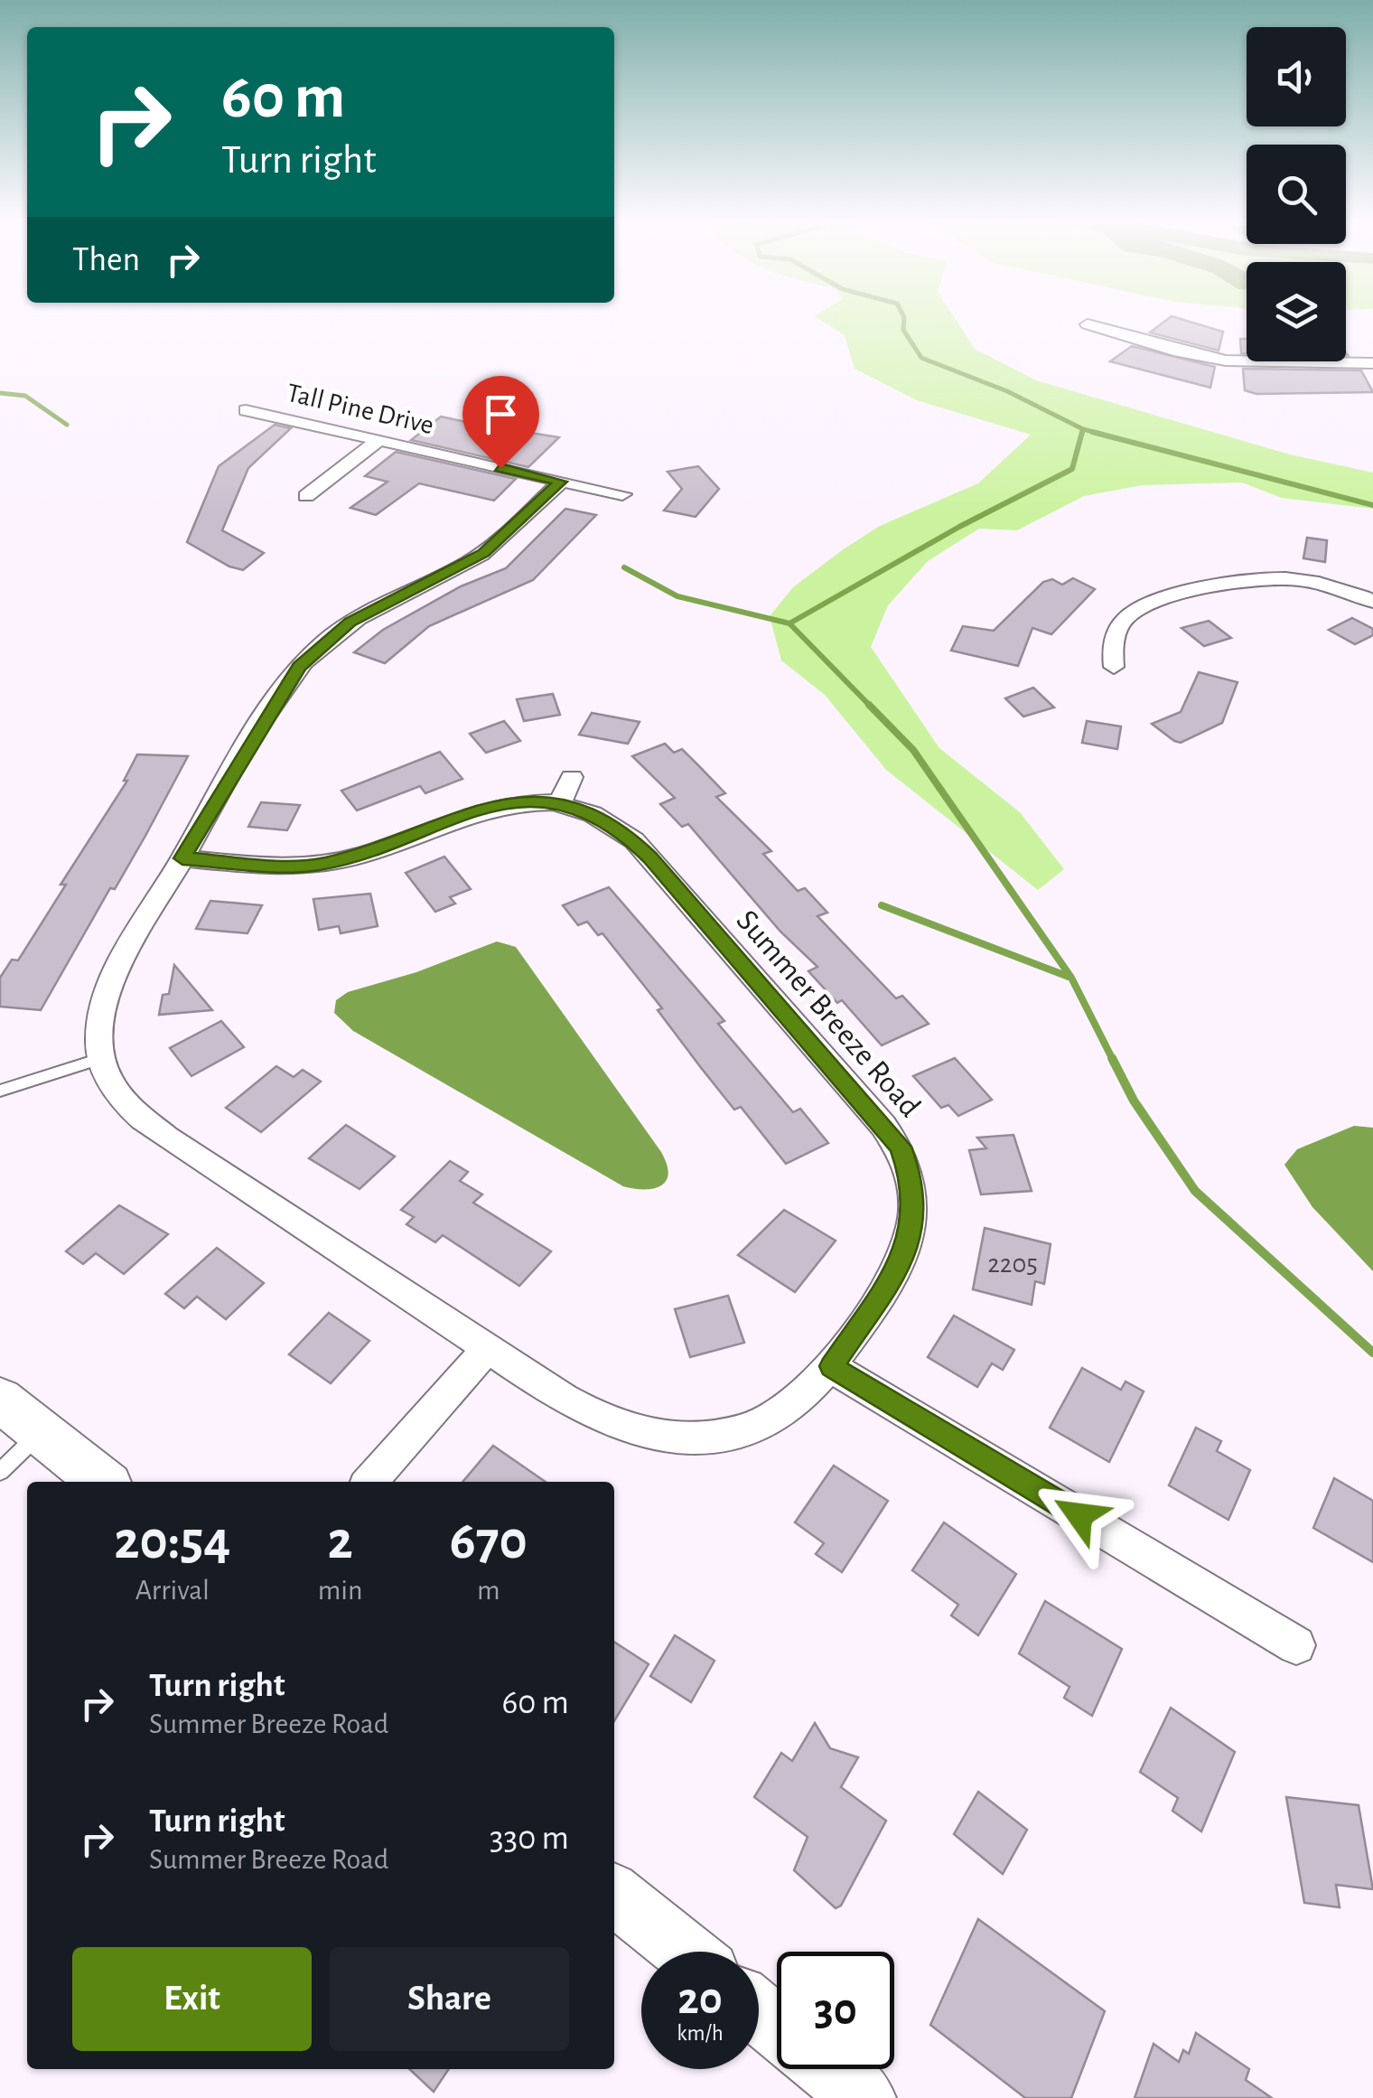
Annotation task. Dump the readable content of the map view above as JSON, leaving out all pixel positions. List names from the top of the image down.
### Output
{
  "streets": {
    "street": ["Tall Pine Drive", "Summer Breeze Road"]
  },
  "crossings": [
    ["Tall Pine Drive", "Summer Breeze Road"]
  ],
  "house_numbers": ["2205"],
  "page": {
    "turn": ["60 m", "Turn right"],
    "then": "Then",
    "eta": [
      "20:54",
      "Arrival",
      "2",
      "min",
      "670",
      "m"
    ],
    "list": [
      {
        "name": "Turn right",
        "note": "Summer Breeze Road",
        "value": "60 m"
      },
      {
        "name": "Turn right",
        "note": "Summer Breeze Road",
        "value": "330 m"
      }
    ],
    "buttons": ["Exit", "Share"],
    "speed": "20 km/h",
    "limit": "30"
  }
}
